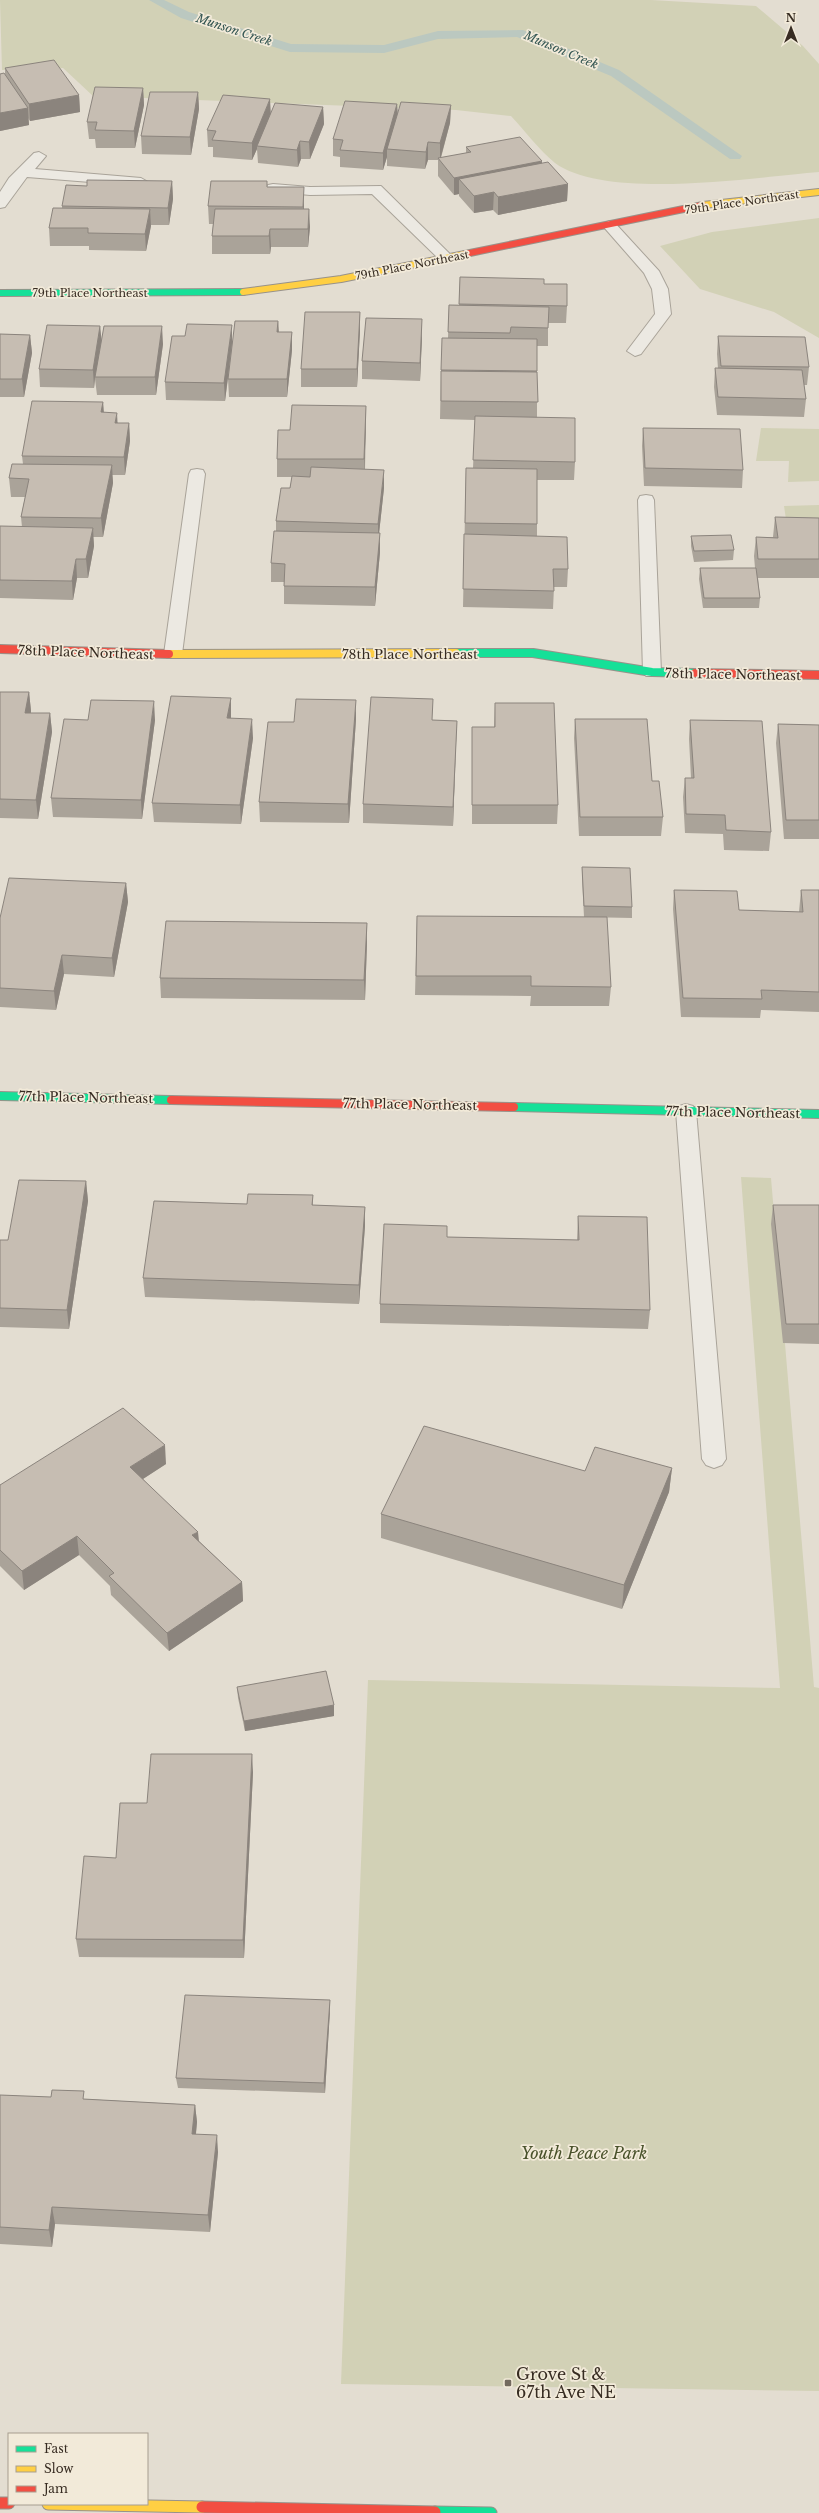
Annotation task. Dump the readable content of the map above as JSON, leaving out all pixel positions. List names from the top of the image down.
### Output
{
  "streets": {
    "street": ["79th Place Northeast", "78th Place Northeast", "77th Place Northeast"]
  },
  "water": ["Munson Creek"],
  "parks": ["Youth Peace Park"],
  "places": {
    "transit": ["Grove St & 67th Ave NE"]
  },
  "legend": ["Fast", "Slow", "Jam"],
  "north": "top"
}
